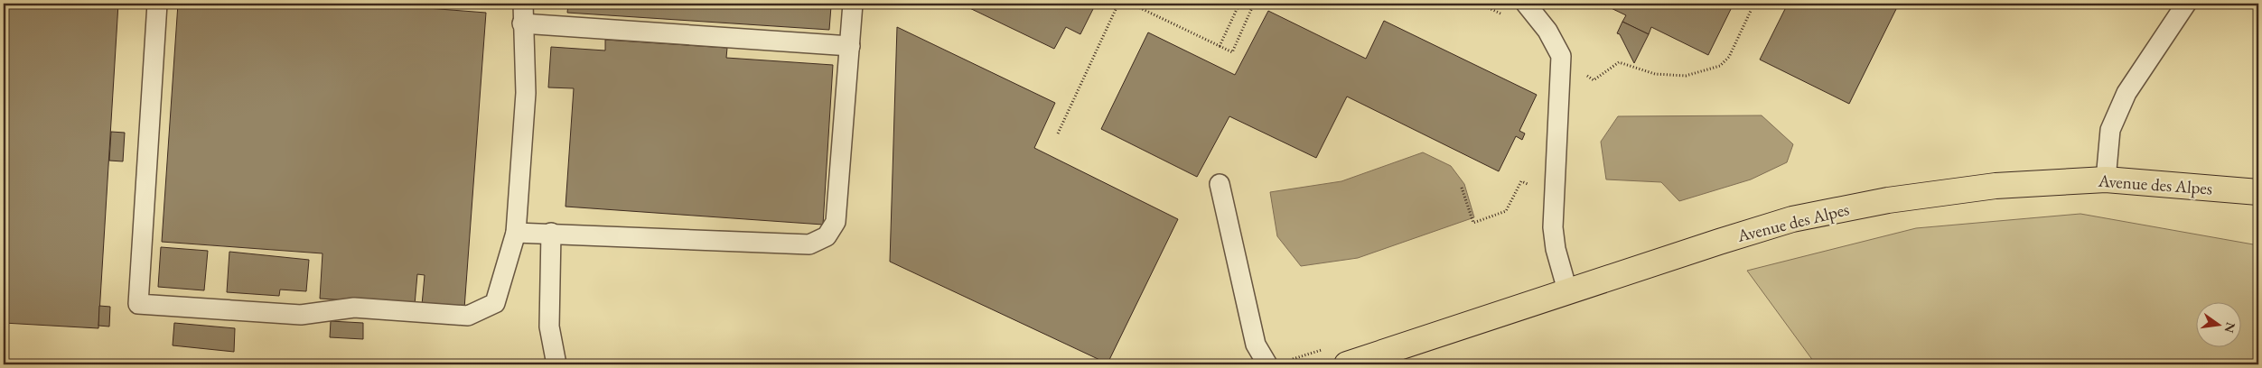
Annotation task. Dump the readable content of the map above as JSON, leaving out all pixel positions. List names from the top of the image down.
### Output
{
  "streets": {
    "main road": ["Avenue des Alpes"]
  },
  "north": "right"
}
